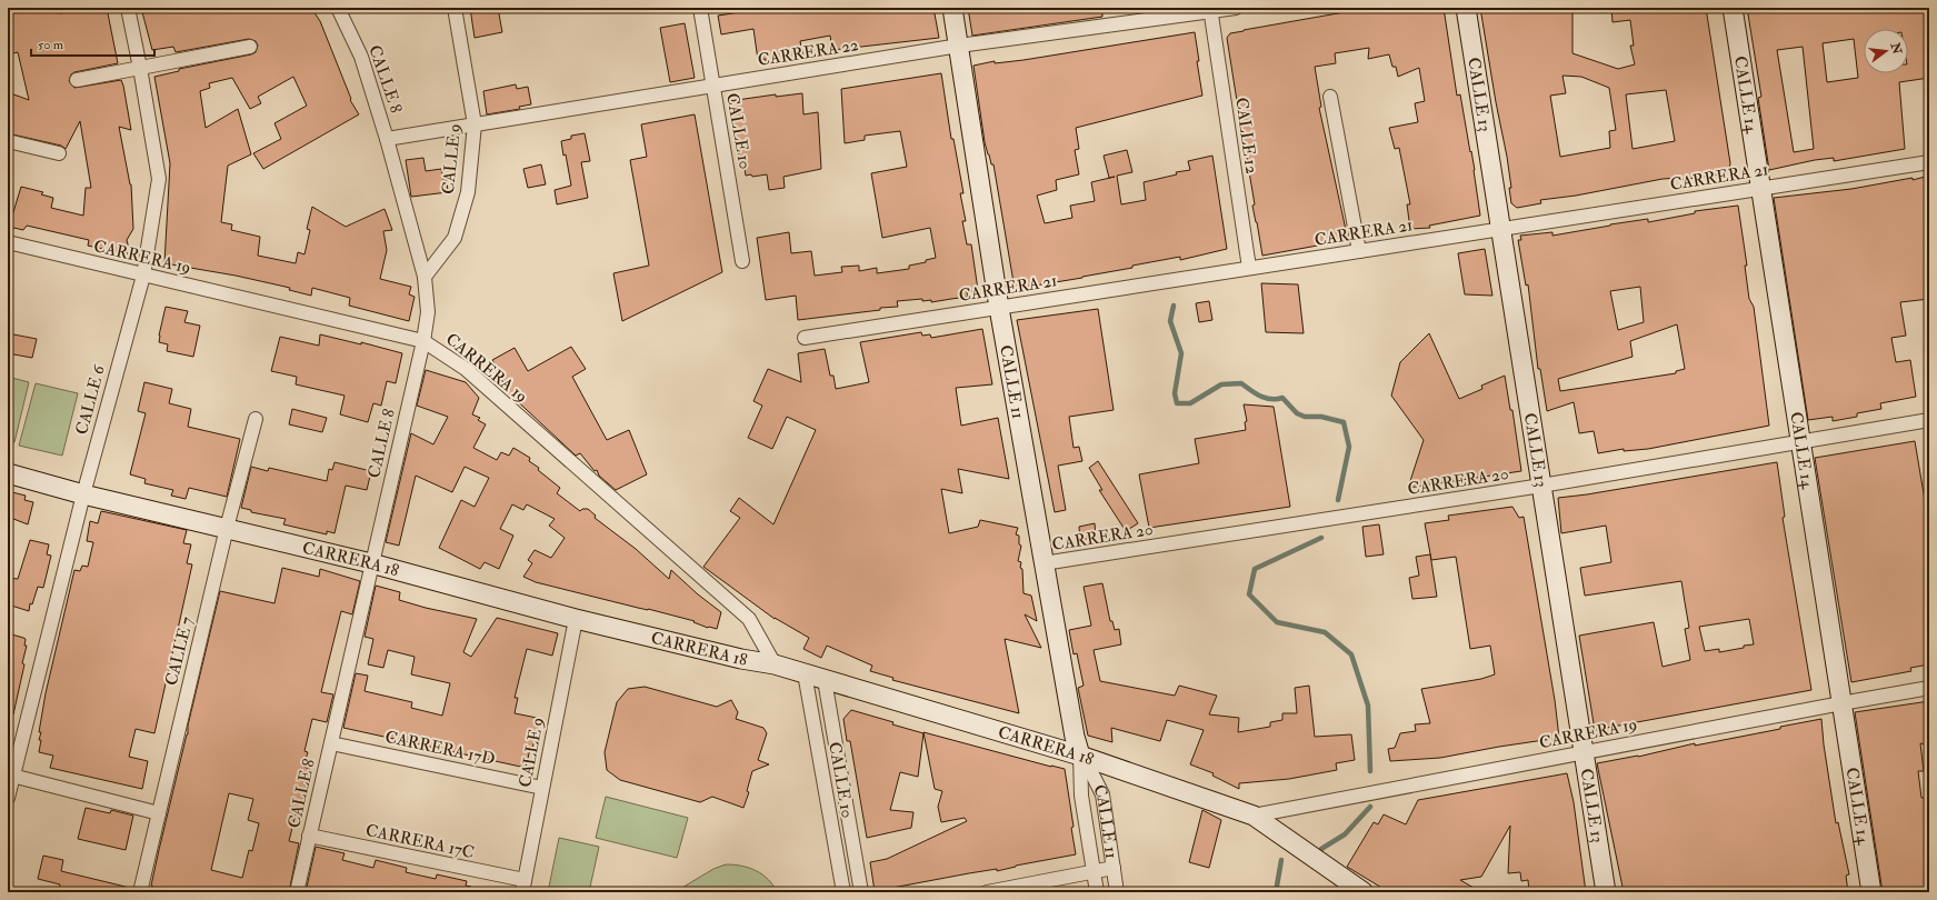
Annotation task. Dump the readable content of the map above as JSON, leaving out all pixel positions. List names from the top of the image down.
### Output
{
  "streets": {
    "street": [
      "CARRERA 22",
      "CALLE 8",
      "CALLE 13",
      "CALLE 14",
      "CALLE 10",
      "CALLE 12",
      "CALLE 9",
      "CARRERA 21",
      "CARRERA 19",
      "CALLE 11",
      "CALLE 6",
      "CARRERA 20",
      "CARRERA 18",
      "CALLE 7",
      "CARRERA 17D",
      "CARRERA 17C"
    ]
  },
  "crossings": [
    ["CARRERA 22", "CALLE 8"],
    ["CARRERA 22", "CALLE 10"],
    ["CARRERA 22", "CALLE 12"],
    ["CARRERA 22", "CALLE 9"],
    ["CARRERA 22", "CALLE 11"],
    ["CALLE 8", "CALLE 9"],
    ["CALLE 8", "CARRERA 19"],
    ["CALLE 8", "CARRERA 18"],
    ["CALLE 8", "CARRERA 17D"],
    ["CALLE 8", "CARRERA 17C"],
    ["CALLE 13", "CARRERA 21"],
    ["CALLE 13", "CARRERA 19"],
    ["CALLE 13", "CARRERA 20"],
    ["CALLE 14", "CARRERA 21"],
    ["CALLE 14", "CARRERA 19"],
    ["CALLE 14", "CARRERA 20"],
    ["CALLE 10", "CARRERA 18"],
    ["CALLE 12", "CARRERA 21"],
    ["CALLE 9", "CARRERA 18"],
    ["CALLE 9", "CARRERA 17D"],
    ["CALLE 9", "CARRERA 17C"],
    ["CARRERA 21", "CALLE 11"],
    ["CARRERA 19", "CALLE 6"],
    ["CARRERA 19", "CARRERA 18"],
    ["CALLE 11", "CARRERA 20"],
    ["CALLE 11", "CARRERA 18"],
    ["CALLE 6", "CARRERA 18"],
    ["CARRERA 18", "CALLE 7"]
  ],
  "scale_bar": "50 m",
  "north": "right"
}
